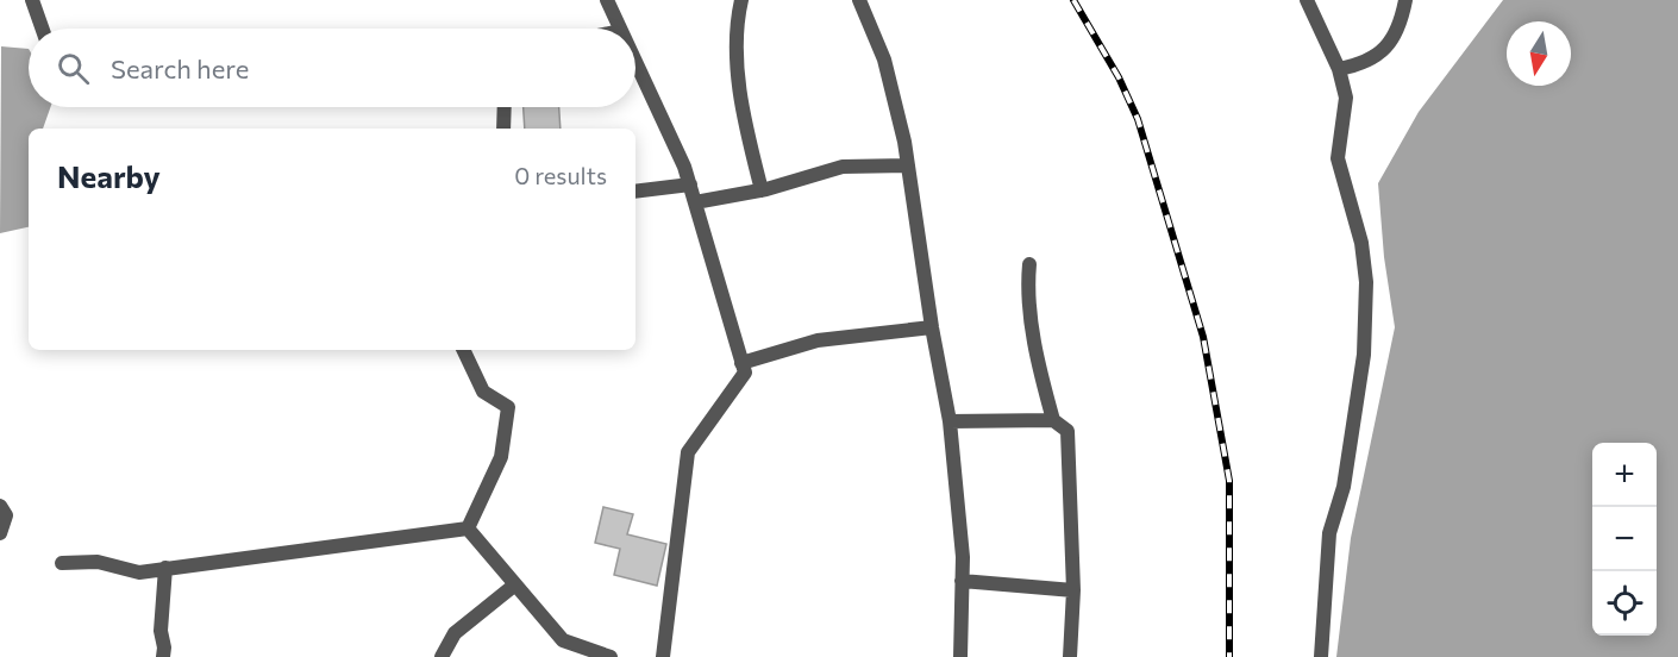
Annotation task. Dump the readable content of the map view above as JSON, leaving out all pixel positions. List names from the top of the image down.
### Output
{
  "north": "bottom",
  "page": {
    "search": "Search here",
    "heading": ["Nearby", "0 results"],
    "map_buttons": ["+", "−"]
  }
}
